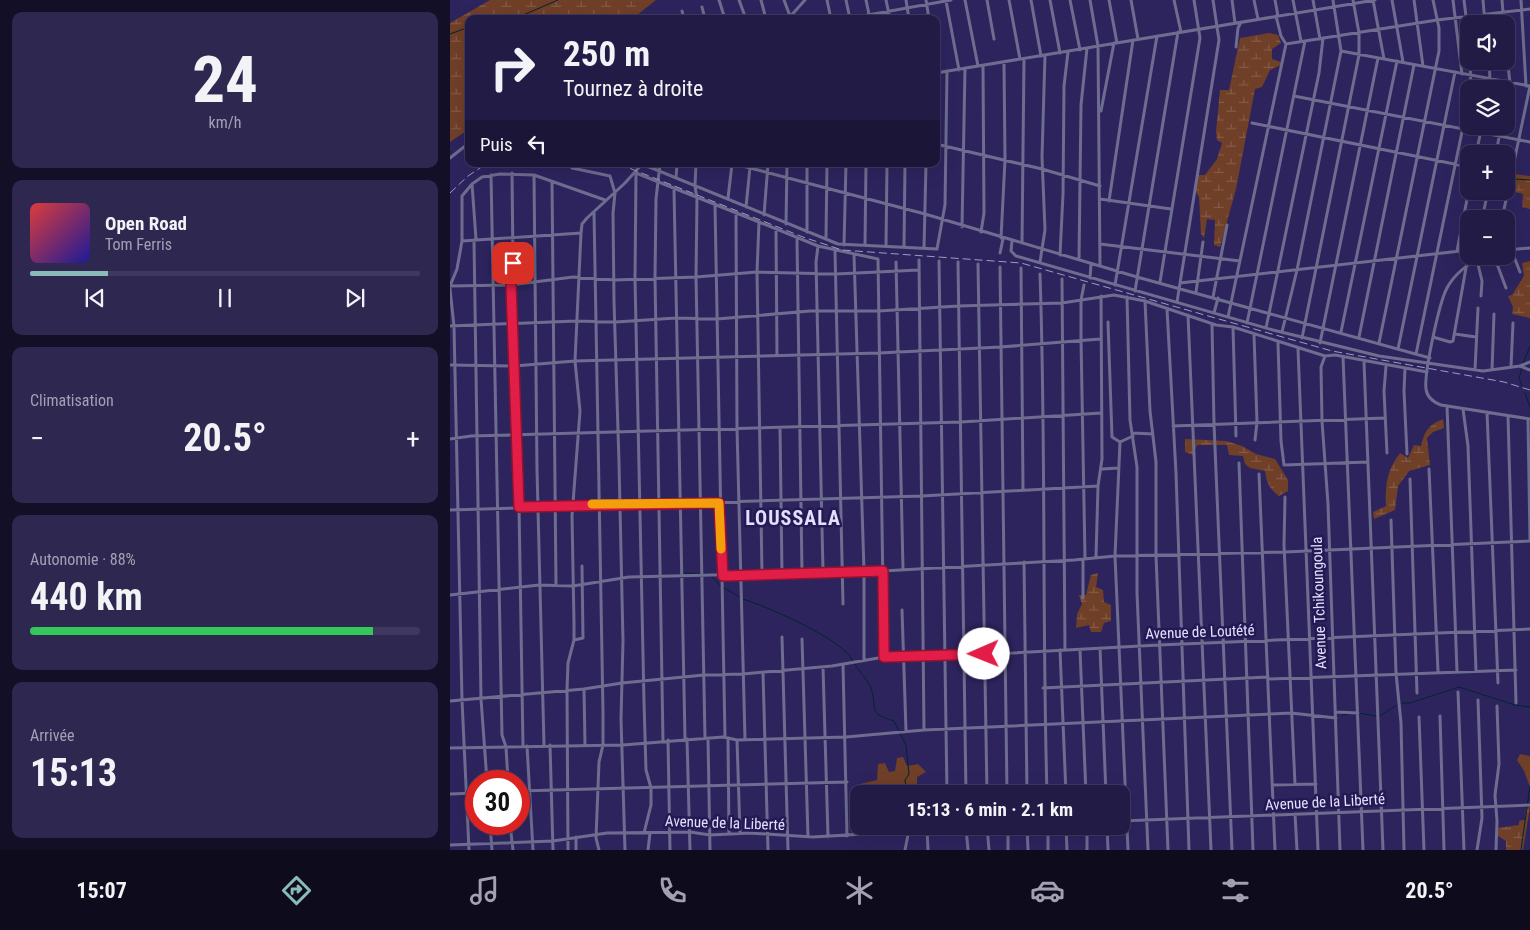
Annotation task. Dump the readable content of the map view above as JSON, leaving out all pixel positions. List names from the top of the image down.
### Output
{
  "streets": {
    "street": ["Avenue Tchikoungoula", "Avenue de Loutété", "Avenue de la Liberté"]
  },
  "crossings": [
    ["Avenue Tchikoungoula", "Avenue de Loutété"],
    ["Avenue Tchikoungoula", "Avenue de la Liberté"]
  ],
  "districts": ["LOUSSALA"],
  "page": {
    "tile": [
      ["24", "km/h"],
      "Climatisation",
      ["Autonomie · 88%", "440 km"],
      ["Arrivée", "15:13"]
    ],
    "map_buttons": ["+", "−"],
    "turn": ["250 m", "Tournez à droite"],
    "then": "Puis",
    "song": ["Open Road", "Tom Ferris"],
    "heat": ["−", "20.5°", "+"],
    "limit": "30",
    "trip": "15:13 · 6 min · 2.1 km",
    "tabs": ["15:07", "20.5°"]
  }
}
